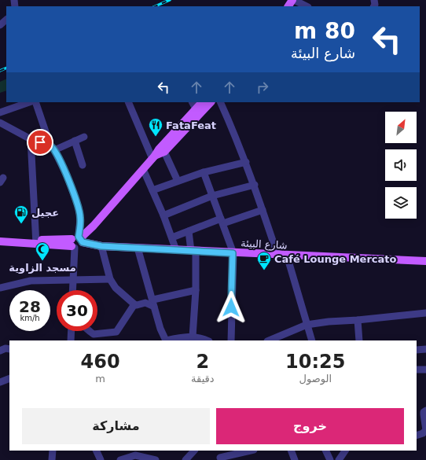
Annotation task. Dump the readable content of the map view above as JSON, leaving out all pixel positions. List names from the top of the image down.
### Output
{
  "streets": {
    "main road": ["شارع البيئة"]
  },
  "places": {
    "restaurant": ["FataFeat"],
    "fuel station": ["عجيل"],
    "mosque": ["مسجد الزاوية"],
    "cafe": ["Café Lounge Mercato"]
  },
  "north": "top right",
  "page": {
    "turn": ["80 m", "شارع البيئة"],
    "speed": "28 km/h",
    "limit": "30",
    "eta": [
      "10:25",
      "الوصول",
      "2",
      "دقيقة",
      "460",
      "m"
    ],
    "buttons": ["خروج", "مشاركة"]
  }
}
